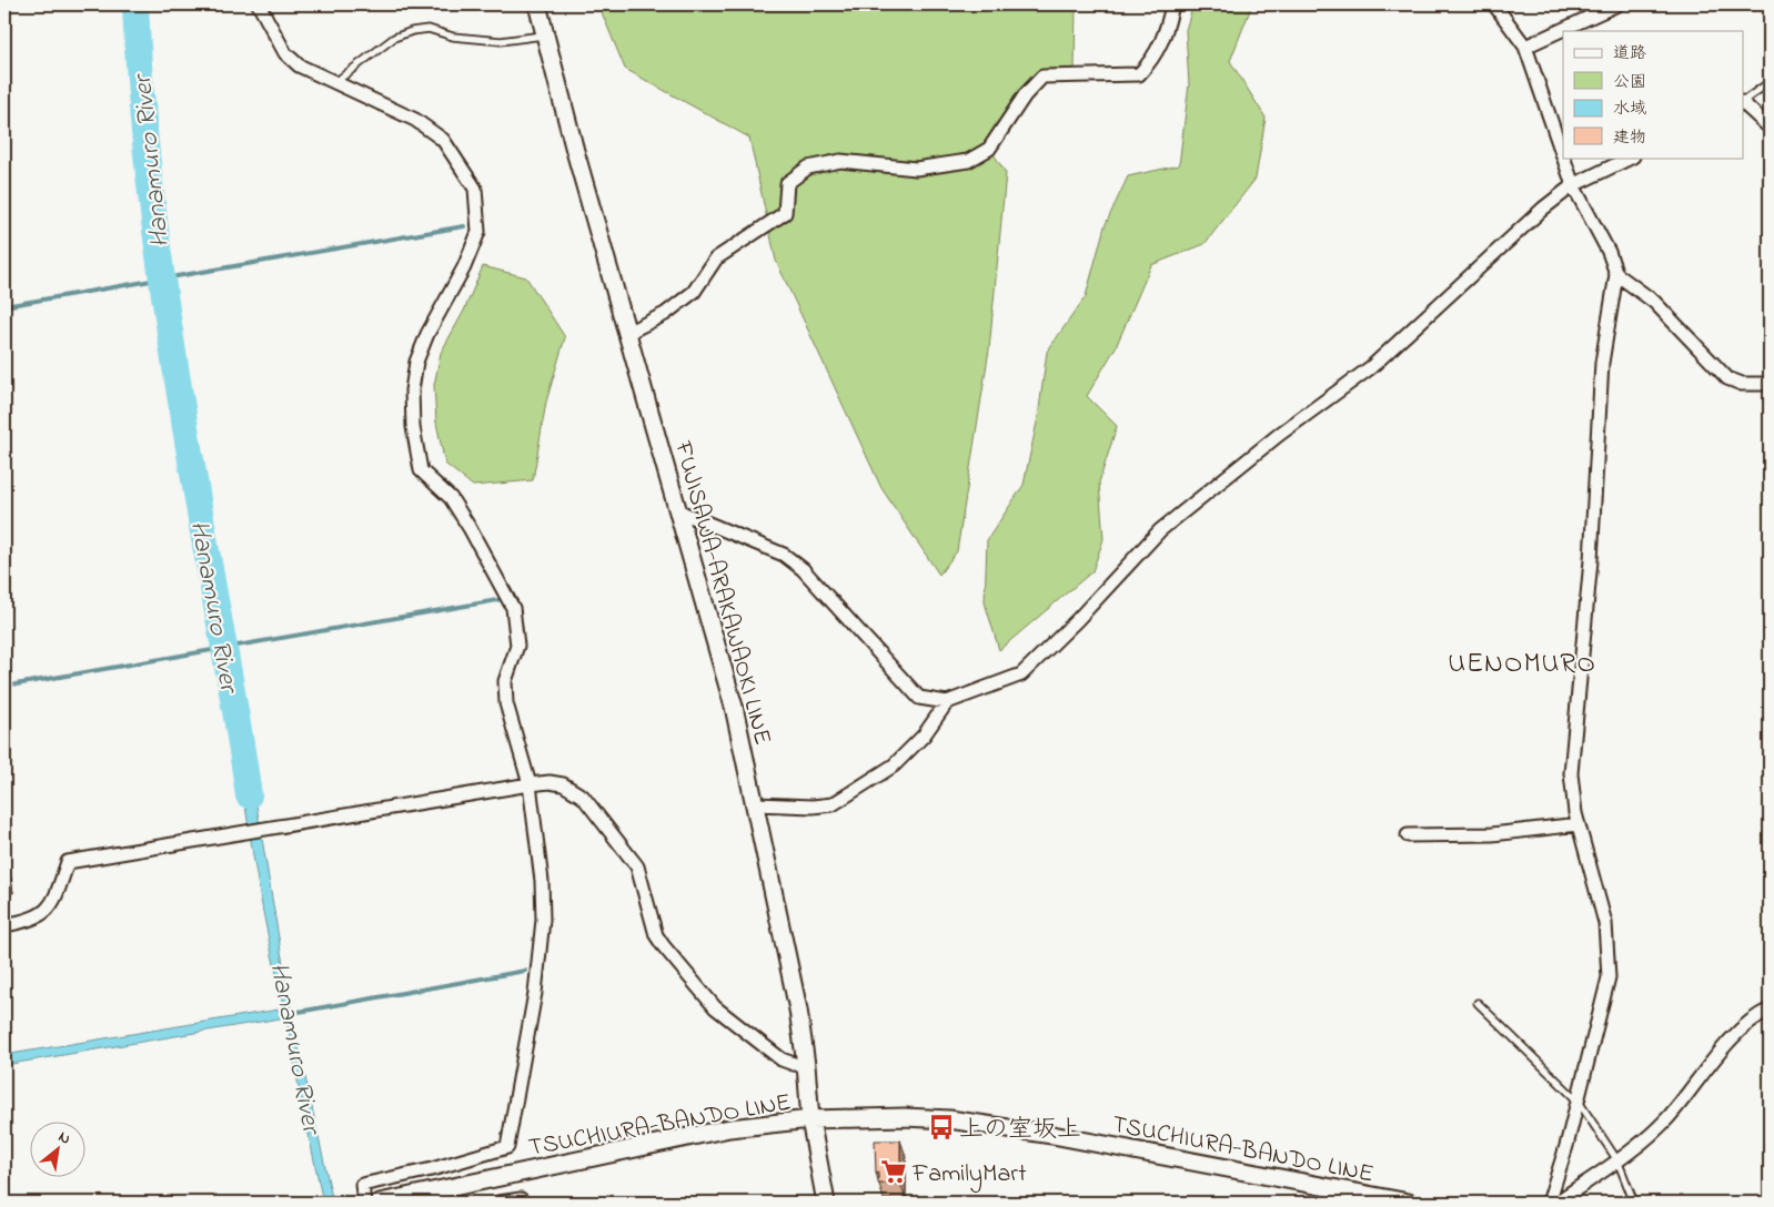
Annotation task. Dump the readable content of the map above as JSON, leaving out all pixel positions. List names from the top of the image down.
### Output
{
  "streets": {
    "main road": ["FUJISAWA-ARAKAWAOKI LINE", "TSUCHIURA-BANDO LINE"]
  },
  "crossings": [
    ["FUJISAWA-ARAKAWAOKI LINE", "TSUCHIURA-BANDO LINE"]
  ],
  "districts": ["UENOMURO"],
  "water": ["Hanamuro River"],
  "places": {
    "bus stop": ["上の室坂上"],
    "supermarket": ["FamilyMart"]
  },
  "legend": [
    "道路",
    "公園",
    "水域",
    "建物"
  ],
  "north": "top right"
}
